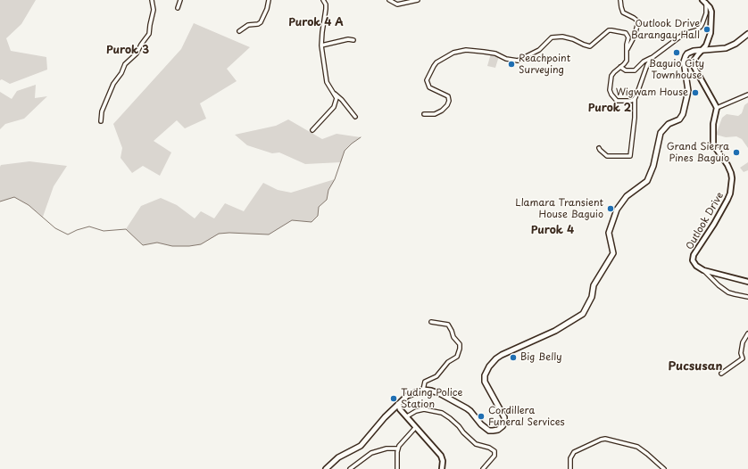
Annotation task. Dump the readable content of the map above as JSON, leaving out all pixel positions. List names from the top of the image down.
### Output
{
  "streets": {
    "street": ["Outlook Drive"]
  },
  "districts": [
    "Purok 4 A",
    "Purok 3",
    "Purok 2",
    "Purok 4",
    "Pucsusan"
  ],
  "places": [
    "Outlook Drive Barangay Hall",
    "Baguio City Townhouse",
    "Reachpoint Surveying",
    "Wigwam House",
    "Grand Sierra Pines Baguio",
    "Llamara Transient House Baguio",
    "Big Belly",
    "Tuding Police Station",
    "Cordillera Funeral Services"
  ]
}
